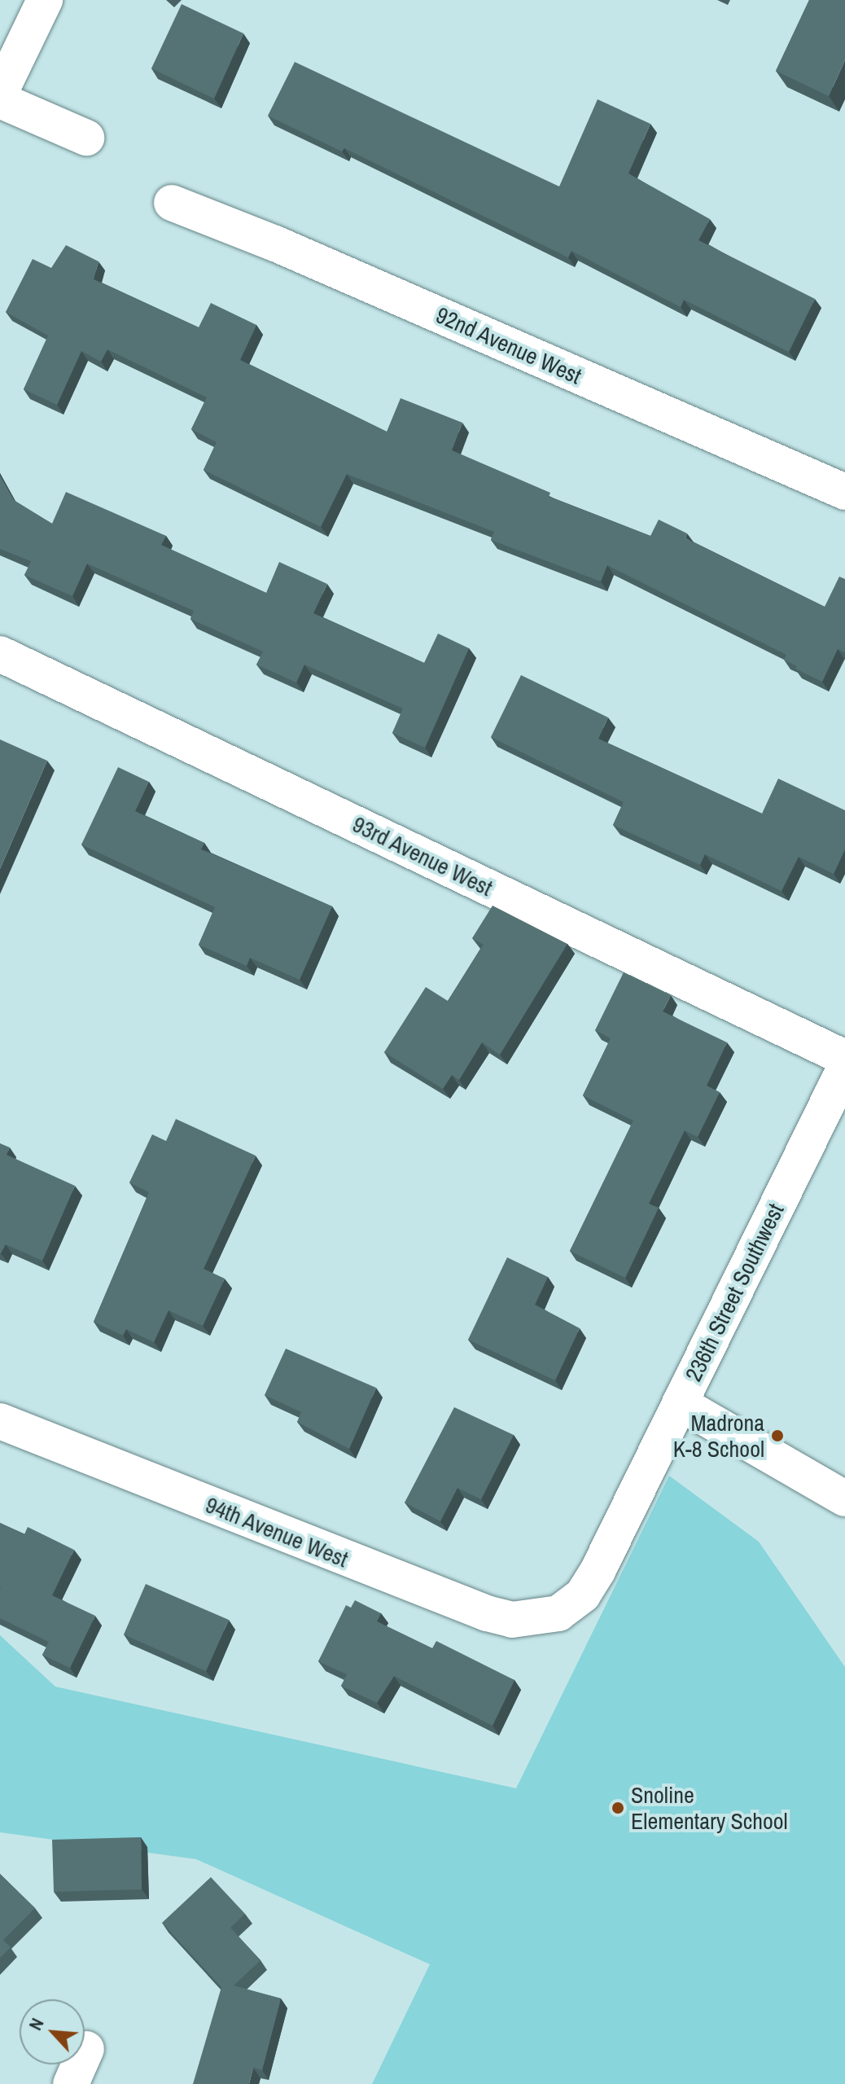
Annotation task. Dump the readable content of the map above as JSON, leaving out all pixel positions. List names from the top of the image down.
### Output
{
  "streets": {
    "street": [
      "92nd Avenue West",
      "93rd Avenue West",
      "236th Street Southwest",
      "94th Avenue West"
    ]
  },
  "crossings": [
    ["236th Street Southwest", "94th Avenue West"]
  ],
  "places": ["Madrona K-8 School", "Snoline Elementary School"],
  "north": "top left"
}
